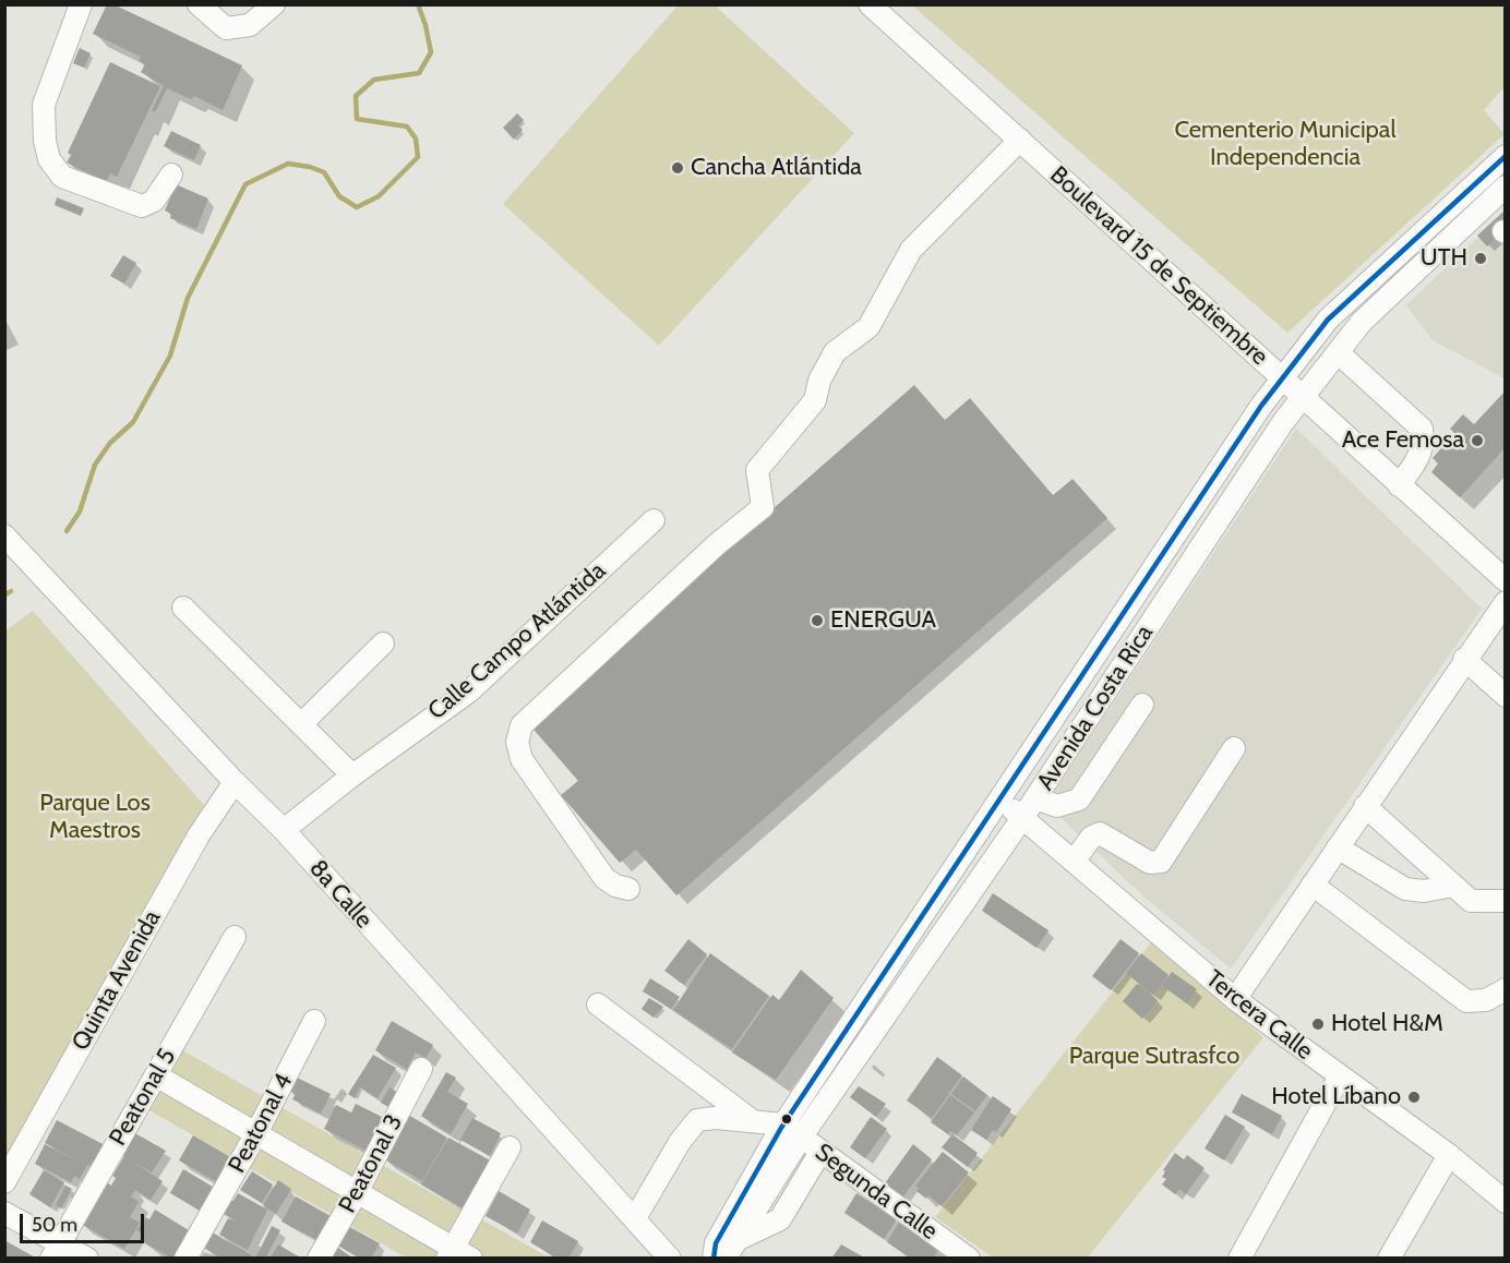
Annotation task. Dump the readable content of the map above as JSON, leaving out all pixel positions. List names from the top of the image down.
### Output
{
  "streets": {
    "street": [
      "Boulevard 15 de Septiembre",
      "Calle Campo Atlántida",
      "Avenida Costa Rica",
      "8a Calle",
      "Quinta Avenida",
      "Tercera Calle",
      "Peatonal 5",
      "Peatonal 4",
      "Peatonal 3",
      "Segunda Calle"
    ]
  },
  "crossings": [
    ["Boulevard 15 de Septiembre", "Avenida Costa Rica"],
    ["Calle Campo Atlántida", "8a Calle"],
    ["Avenida Costa Rica", "Tercera Calle"],
    ["Avenida Costa Rica", "Segunda Calle"],
    ["8a Calle", "Quinta Avenida"]
  ],
  "parks": ["Cementerio Municipal Independencia", "Parque Los Maestros", "Parque Sutrasfco"],
  "places": [
    "Cancha Atlántida",
    "UTH",
    "Ace Femosa",
    "ENERGUA",
    "Hotel H&M",
    "Hotel Líbano"
  ],
  "scale_bar": "50 m"
}
